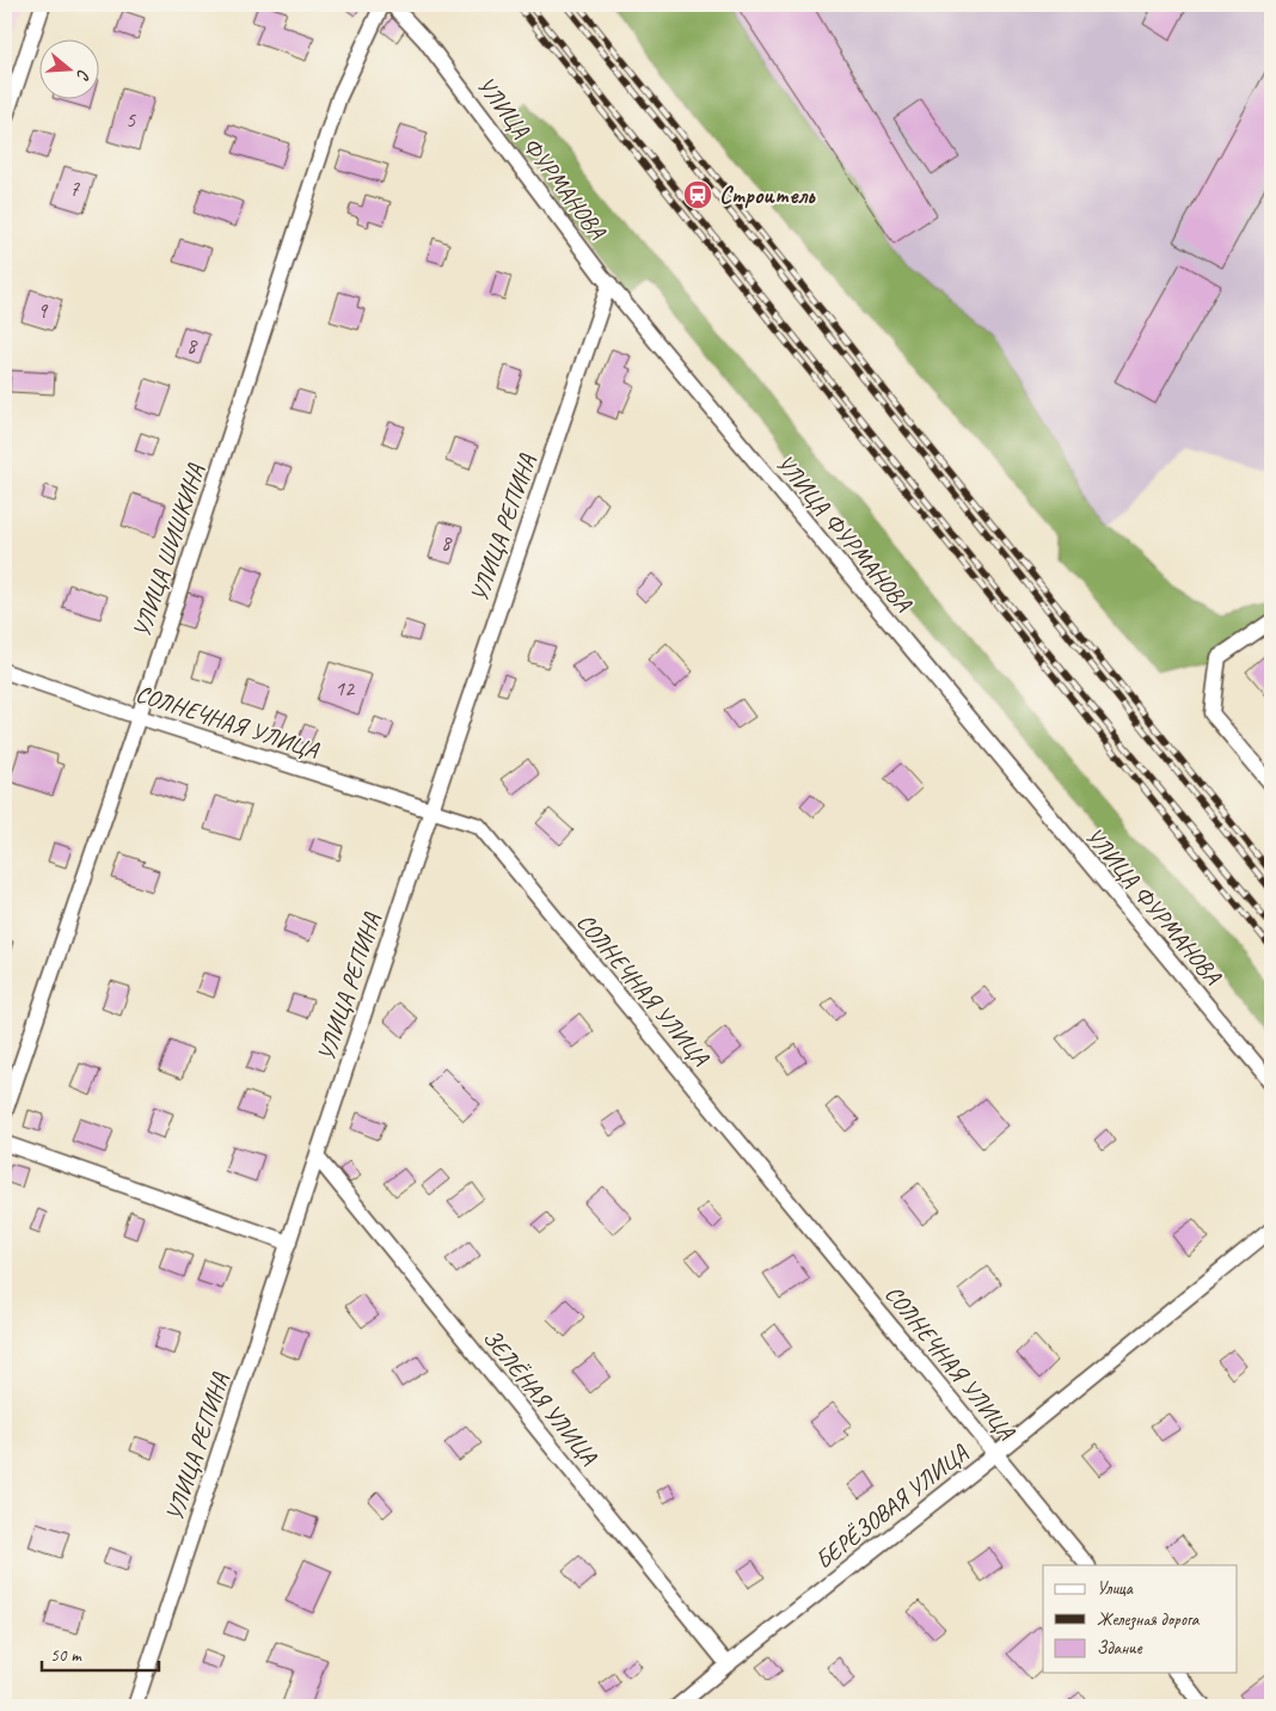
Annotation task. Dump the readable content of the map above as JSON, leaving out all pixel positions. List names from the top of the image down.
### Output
{
  "streets": {
    "street": [
      "УЛИЦА ФУРМАНОВА",
      "УЛИЦА РЕПИНА",
      "УЛИЦА ШИШКИНА",
      "СОЛНЕЧНАЯ УЛИЦА",
      "ЗЕЛЁНАЯ УЛИЦА",
      "БЕРЁЗОВАЯ УЛИЦА"
    ]
  },
  "crossings": [
    ["УЛИЦА ФУРМАНОВА", "УЛИЦА РЕПИНА"],
    ["УЛИЦА РЕПИНА", "СОЛНЕЧНАЯ УЛИЦА"],
    ["УЛИЦА РЕПИНА", "ЗЕЛЁНАЯ УЛИЦА"],
    ["УЛИЦА ШИШКИНА", "СОЛНЕЧНАЯ УЛИЦА"],
    ["СОЛНЕЧНАЯ УЛИЦА", "БЕРЁЗОВАЯ УЛИЦА"],
    ["ЗЕЛЁНАЯ УЛИЦА", "БЕРЁЗОВАЯ УЛИЦА"]
  ],
  "places": {
    "station": ["Строитель"]
  },
  "house_numbers": [
    "5",
    "7",
    "9",
    "8",
    "8",
    "12"
  ],
  "legend": ["Улица", "Железная дорога", "Здание"],
  "scale_bar": "50 m",
  "north": "right"
}
